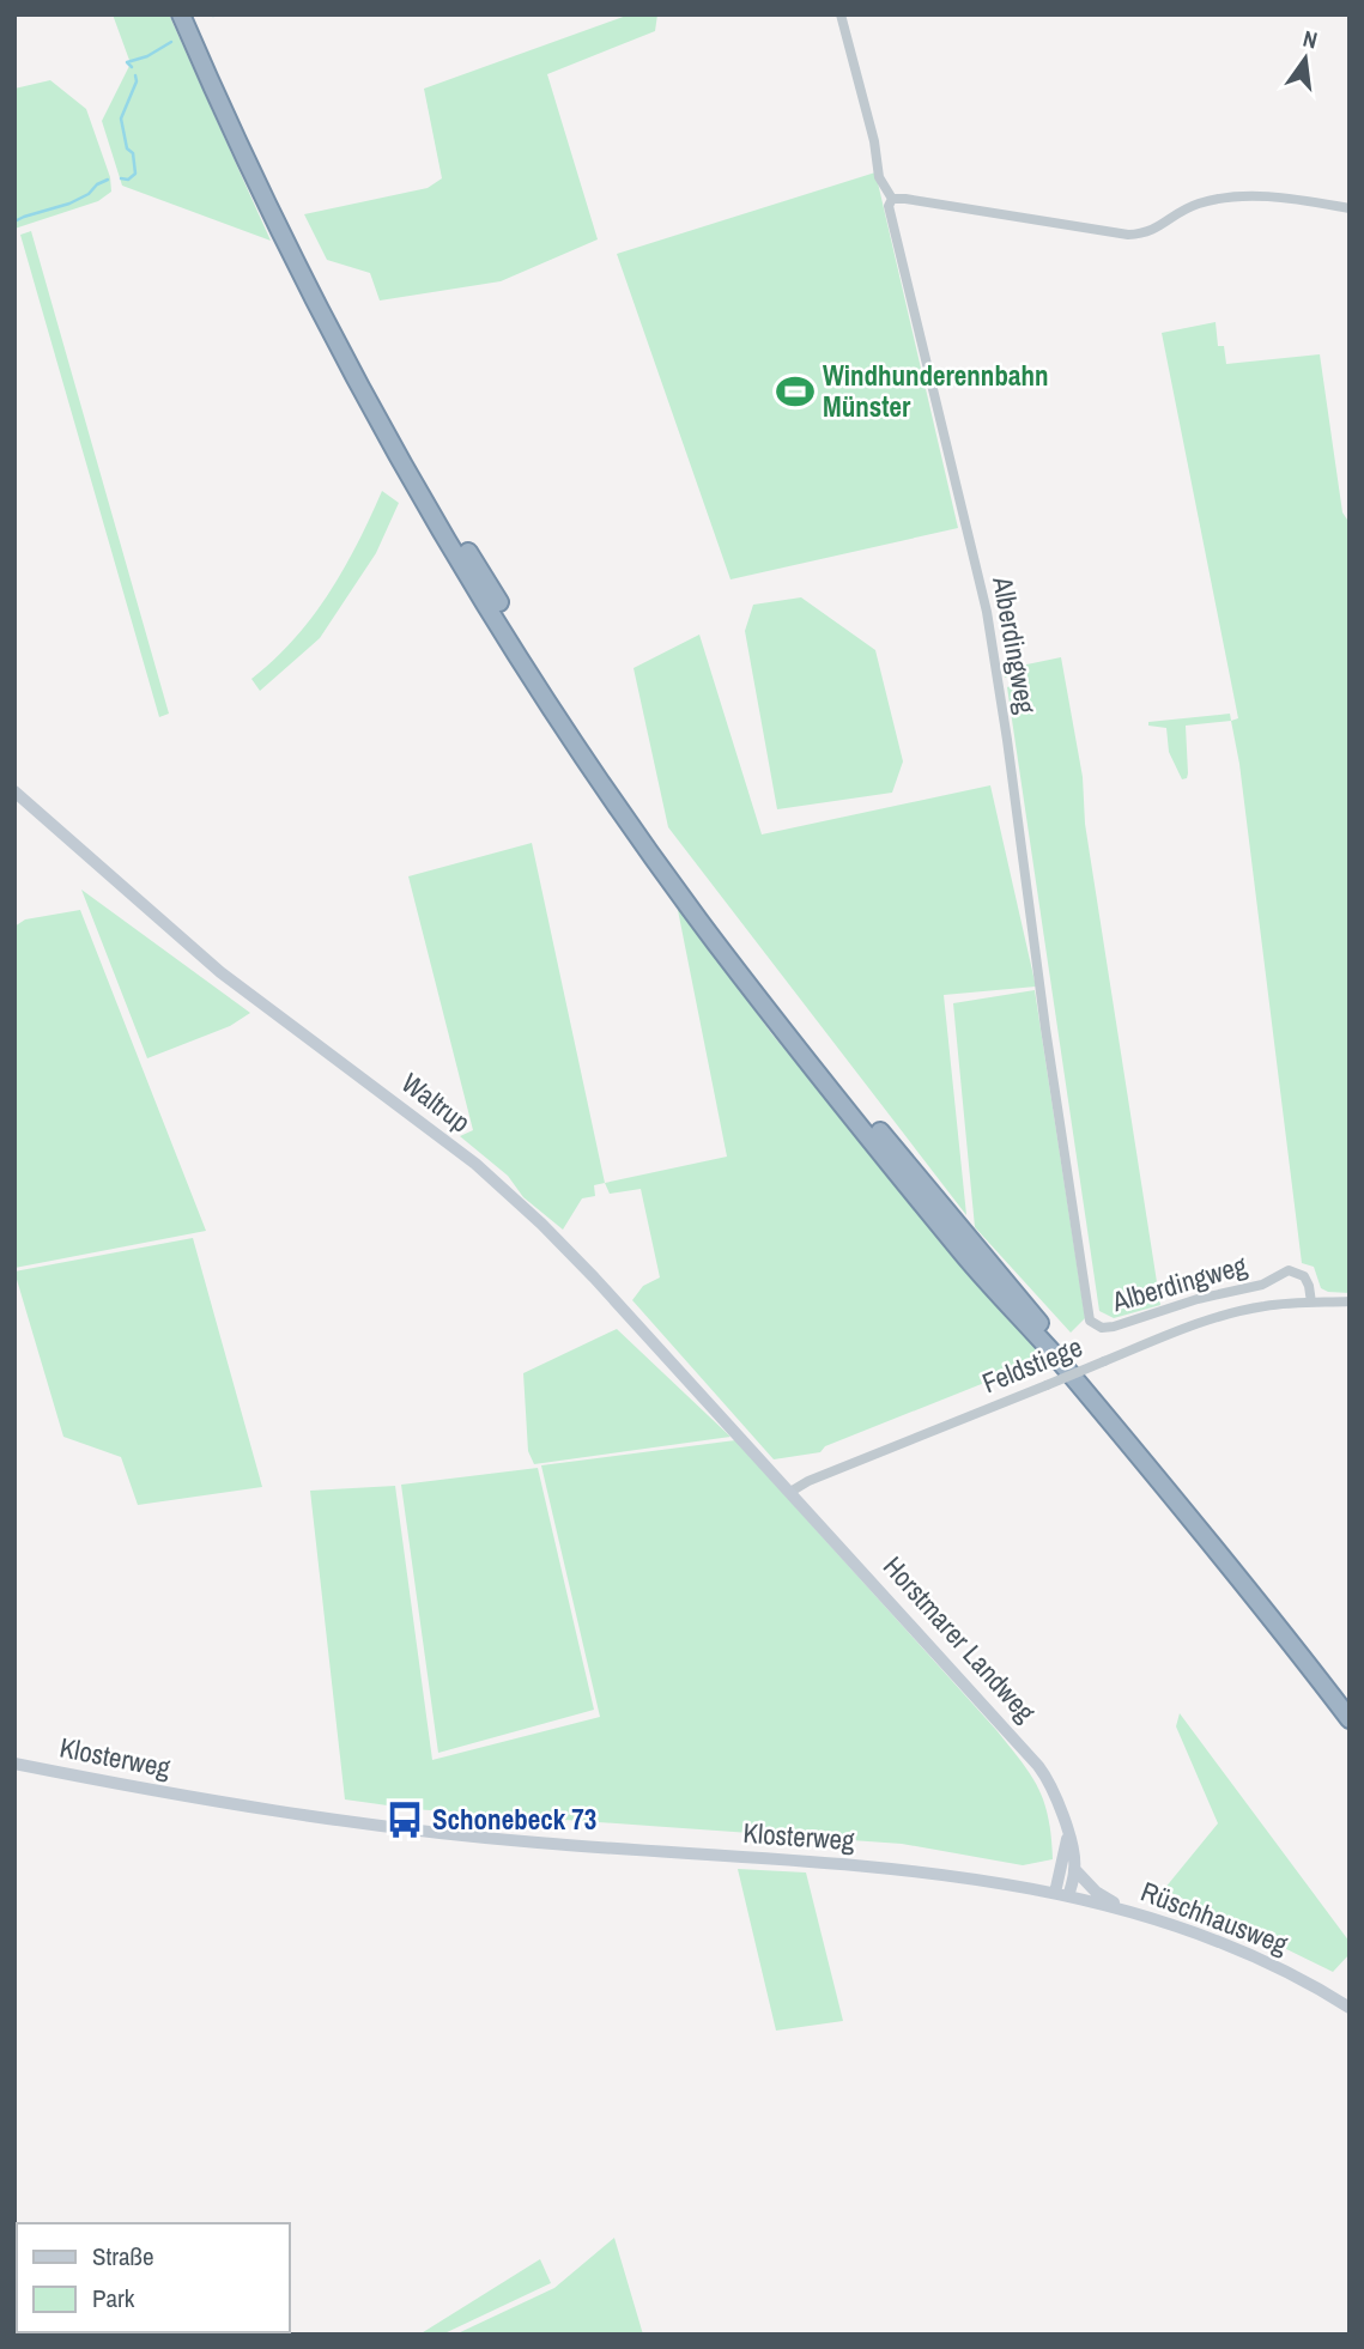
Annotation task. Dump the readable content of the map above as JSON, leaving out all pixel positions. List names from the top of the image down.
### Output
{
  "streets": {
    "main road": [
      "Waltrup",
      "Horstmarer Landweg",
      "Klosterweg",
      "Rüschhausweg"
    ],
    "street": ["Alberdingweg", "Feldstiege"]
  },
  "crossings": [
    ["Alberdingweg", "Feldstiege"],
    ["Waltrup", "Feldstiege"],
    ["Waltrup", "Horstmarer Landweg"],
    ["Feldstiege", "Horstmarer Landweg"],
    ["Horstmarer Landweg", "Klosterweg"],
    ["Horstmarer Landweg", "Rüschhausweg"],
    ["Klosterweg", "Rüschhausweg"]
  ],
  "places": {
    "sports": ["Windhunderennbahn Münster"],
    "bus stop": ["Schonebeck 73"]
  },
  "legend": ["Straße", "Park"],
  "north": "top"
}
